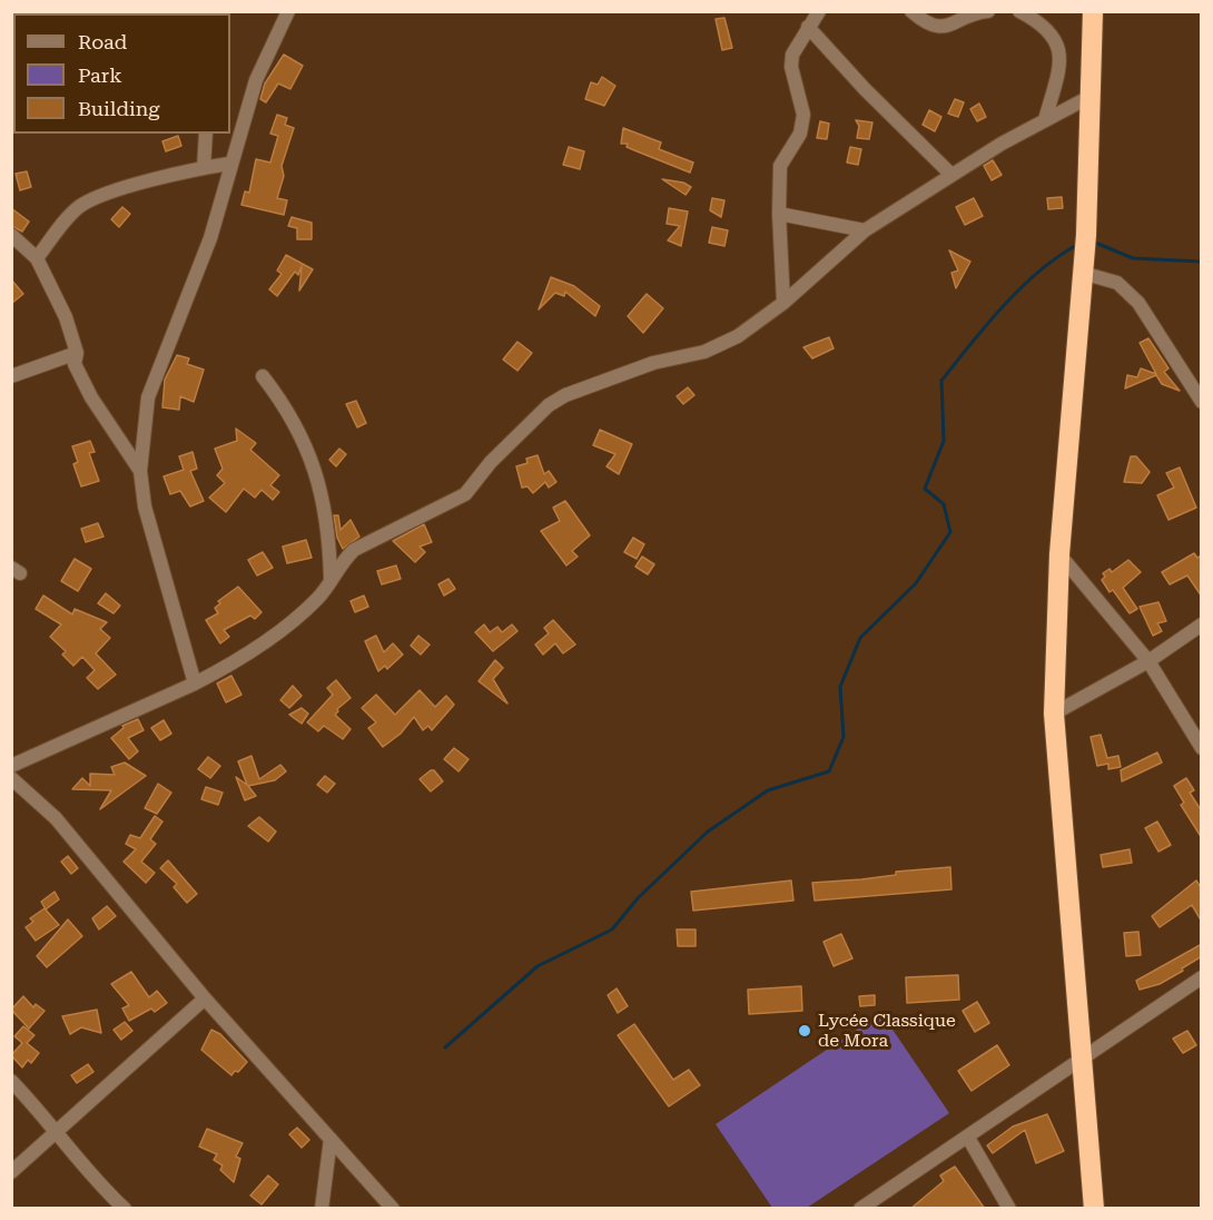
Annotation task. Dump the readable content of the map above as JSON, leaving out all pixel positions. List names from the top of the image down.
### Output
{
  "places": ["Lycée Classique de Mora"],
  "legend": ["Road", "Park", "Building"]
}
